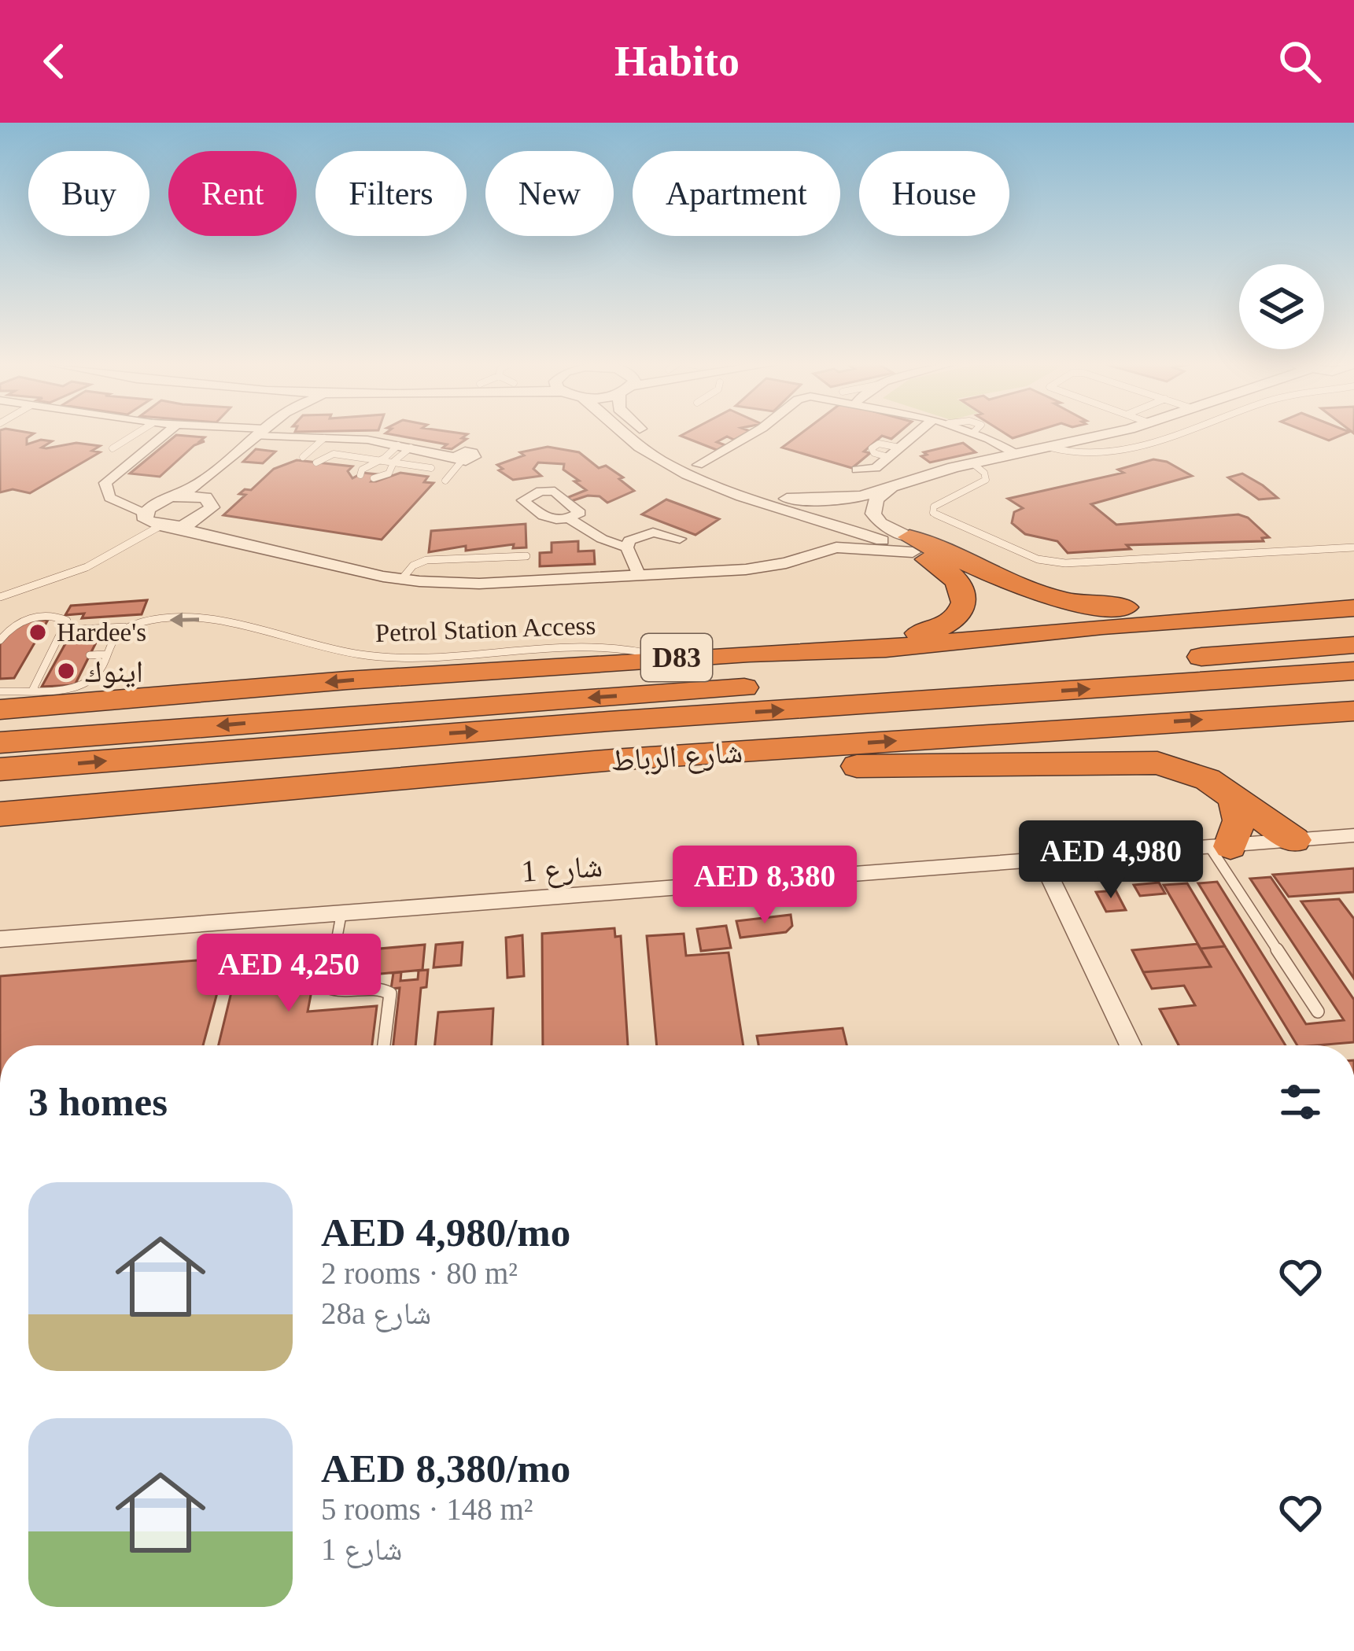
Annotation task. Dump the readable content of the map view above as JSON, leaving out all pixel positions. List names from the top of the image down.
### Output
{
  "streets": {
    "highway": ["D83", "شارع الرباط"],
    "street": ["شارع 1"],
    "lane": ["Petrol Station Access"]
  },
  "crossings": [
    ["Petrol Station Access", "D83"]
  ],
  "one_way": ["Petrol Station Access"],
  "places": ["Hardee's", "اينوك"],
  "page": {
    "header": "Habito",
    "chip": [
      "Buy",
      "Rent",
      "Filters",
      "New",
      "Apartment",
      "House"
    ],
    "price": ["AED 4,980", "AED 8,380", "AED 4,250"],
    "heading": "3 homes",
    "list": [
      {
        "name": "AED 4,980/mo",
        "note": "2 rooms · 80 m² · 28a شارع"
      },
      {
        "name": "AED 8,380/mo",
        "note": "5 rooms · 148 m² · شارع 1"
      }
    ]
  }
}
